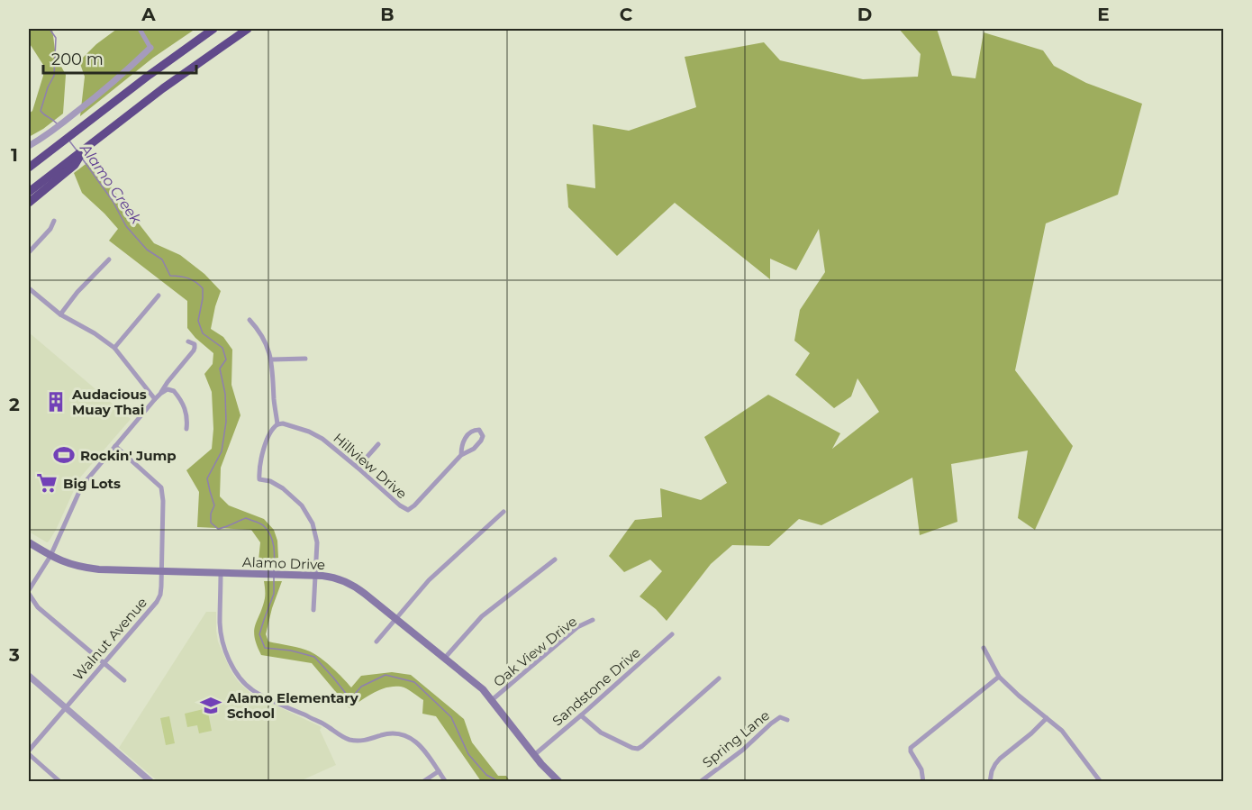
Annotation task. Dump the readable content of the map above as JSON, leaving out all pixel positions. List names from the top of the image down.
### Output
{
  "streets": {
    "main road": ["Alamo Drive"],
    "street": [
      "Hillview Drive",
      "Walnut Avenue",
      "Oak View Drive",
      "Sandstone Drive",
      "Spring Lane"
    ]
  },
  "crossings": [
    ["Alamo Drive", "Walnut Avenue"],
    ["Alamo Drive", "Oak View Drive"],
    ["Alamo Drive", "Sandstone Drive"]
  ],
  "water": ["Alamo Creek"],
  "places": {
    "building": ["Audacious Muay Thai"],
    "sports": ["Rockin' Jump"],
    "supermarket": ["Big Lots"],
    "school or university": ["Alamo Elementary School"]
  },
  "scale_bar": "200 m",
  "grid": {
    "columns": [
      "A",
      "B",
      "C",
      "D",
      "E"
    ],
    "rows": ["1", "2", "3"]
  }
}
